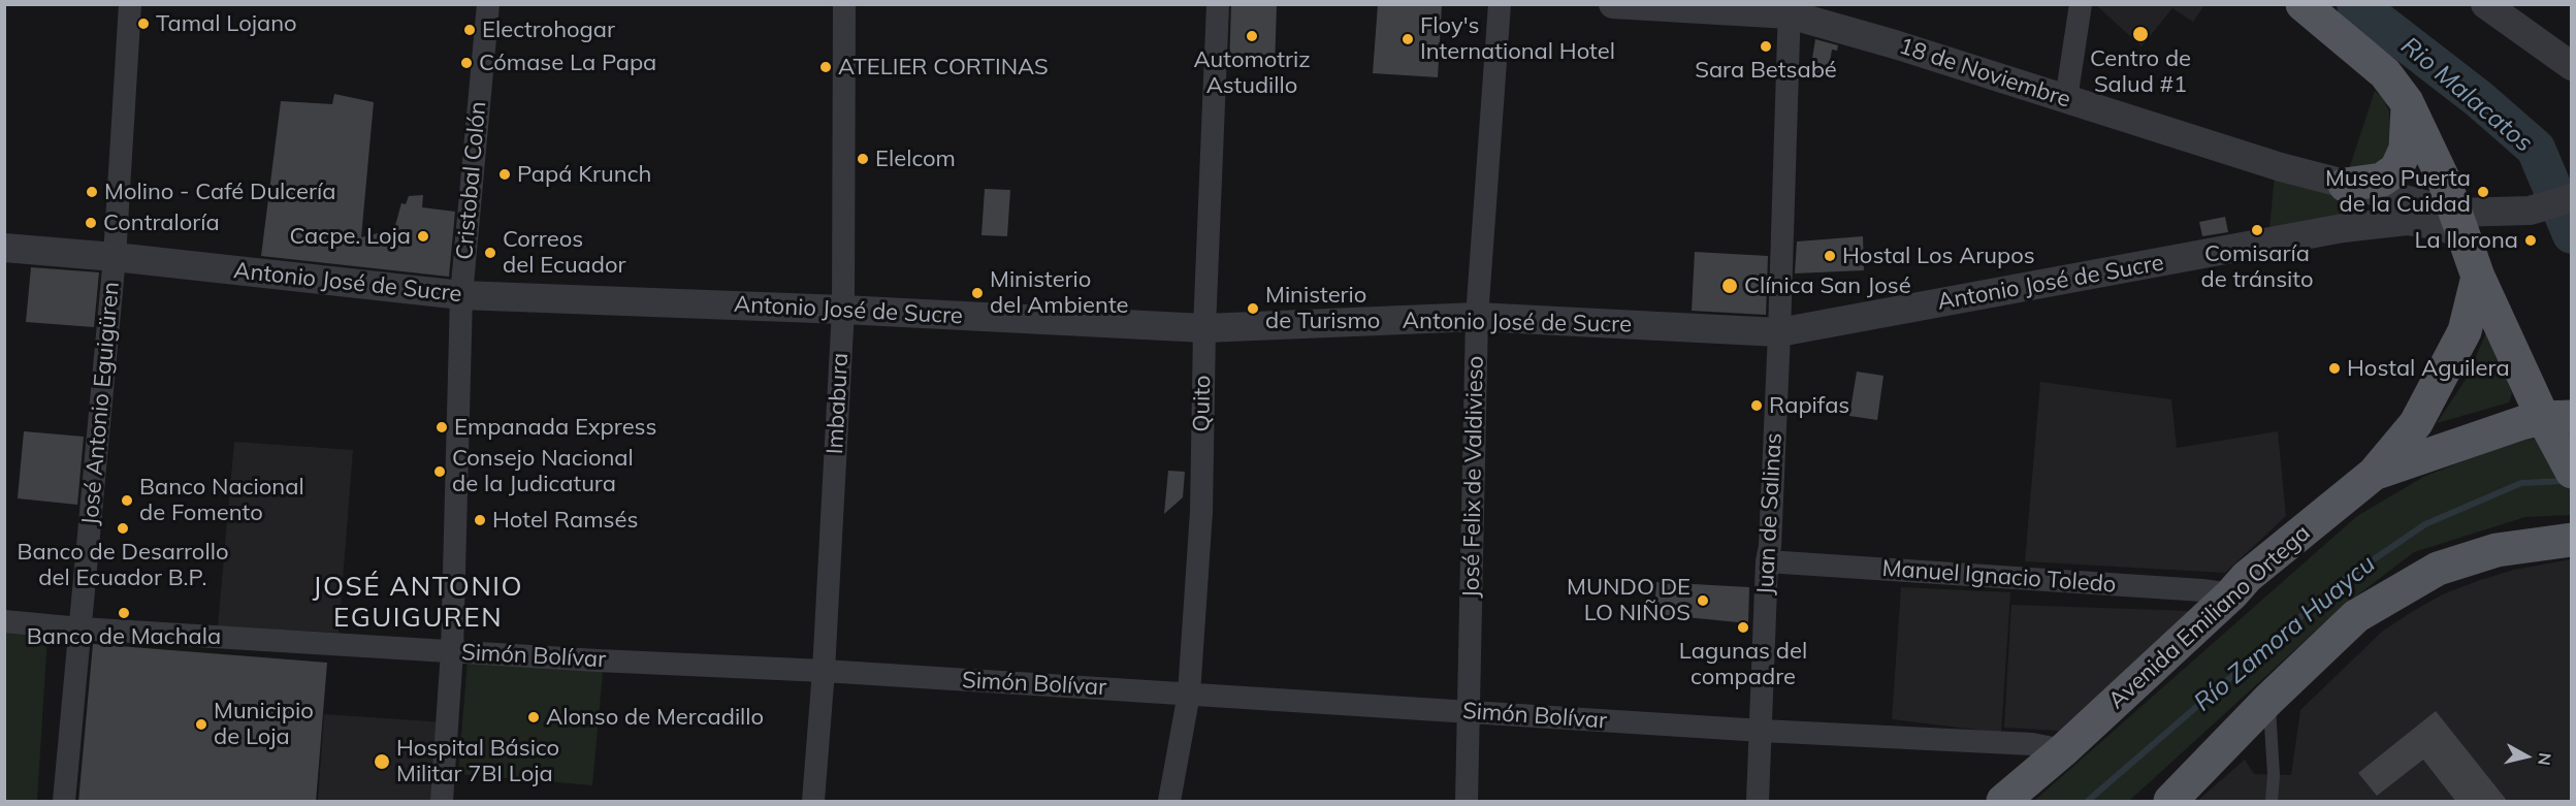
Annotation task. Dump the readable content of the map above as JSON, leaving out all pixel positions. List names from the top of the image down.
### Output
{
  "streets": {
    "main road": ["Avenida Emiliano Ortega"],
    "street": [
      "18 de Noviembre",
      "Cristobal Colón",
      "Antonio José de Sucre",
      "José Antonio Eguigüren",
      "Imbabura",
      "Quito",
      "José Felix de Valdivieso",
      "Juan de Salinas",
      "Manuel Ignacio Toledo",
      "Simón Bolívar"
    ]
  },
  "crossings": [
    ["18 de Noviembre", "Antonio José de Sucre"],
    ["18 de Noviembre", "Juan de Salinas"],
    ["Cristobal Colón", "Antonio José de Sucre"],
    ["Cristobal Colón", "Simón Bolívar"],
    ["Antonio José de Sucre", "José Antonio Eguigüren"],
    ["Antonio José de Sucre", "Imbabura"],
    ["Antonio José de Sucre", "Quito"],
    ["Antonio José de Sucre", "José Felix de Valdivieso"],
    ["Antonio José de Sucre", "Juan de Salinas"],
    ["José Antonio Eguigüren", "Simón Bolívar"],
    ["Imbabura", "Simón Bolívar"],
    ["Quito", "Simón Bolívar"],
    ["José Felix de Valdivieso", "Simón Bolívar"],
    ["Juan de Salinas", "Manuel Ignacio Toledo"],
    ["Juan de Salinas", "Simón Bolívar"],
    ["Manuel Ignacio Toledo", "Avenida Emiliano Ortega"],
    ["Avenida Emiliano Ortega", "Simón Bolívar"]
  ],
  "districts": ["JOSÉ ANTONIO EGUIGUREN"],
  "water": ["Rio Malacatos", "Río Zamora Huaycu"],
  "places": [
    "Tamal Lojano",
    "Electrohogar",
    "Centro de Salud #1",
    "Automotriz Astudillo",
    "Floy's International Hotel",
    "Sara Betsabé",
    "Cómase La Papa",
    "ATELIER CORTINAS",
    "Elelcom",
    "Papá Krunch",
    "Molino - Café Dulcería",
    "Museo Puerta de la Cuidad",
    "Contraloría",
    "Comisaría de tránsito",
    "Cacpe. Loja",
    "La llorona",
    "Correos del Ecuador",
    "Hostal Los Arupos",
    "Clínica San José",
    "Ministerio del Ambiente",
    "Ministerio de Turismo",
    "Hostal Aguilera",
    "Rapifas",
    "Empanada Express",
    "Consejo Nacional de la Judicatura",
    "Banco Nacional de Fomento",
    "Hotel Ramsés",
    "Banco de Desarrollo del Ecuador B.P.",
    "MUNDO DE LO NIÑOS",
    "Banco de Machala",
    "Lagunas del compadre",
    "Alonso de Mercadillo",
    "Municipio de Loja",
    "Hospital Básico Militar 7BI Loja"
  ],
  "north": "right"
}
